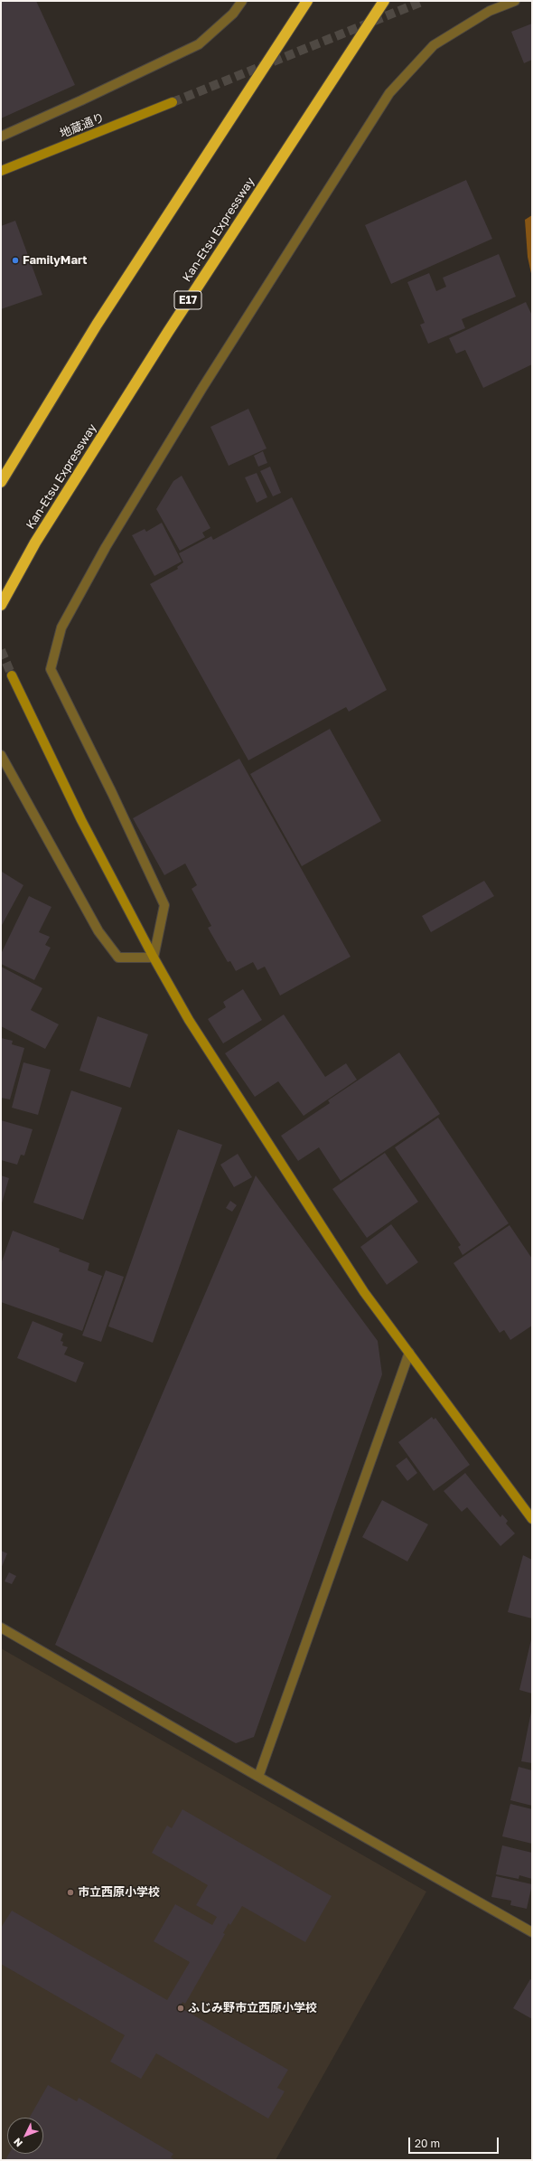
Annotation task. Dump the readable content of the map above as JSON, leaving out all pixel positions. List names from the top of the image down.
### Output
{
  "streets": {
    "highway": ["Kan-Etsu Expressway", "E17"],
    "street": ["地蔵通り"]
  },
  "places": ["FamilyMart", "市立西原小学校", "ふじみ野市立西原小学校"],
  "scale_bar": "20 m",
  "north": "bottom left"
}
